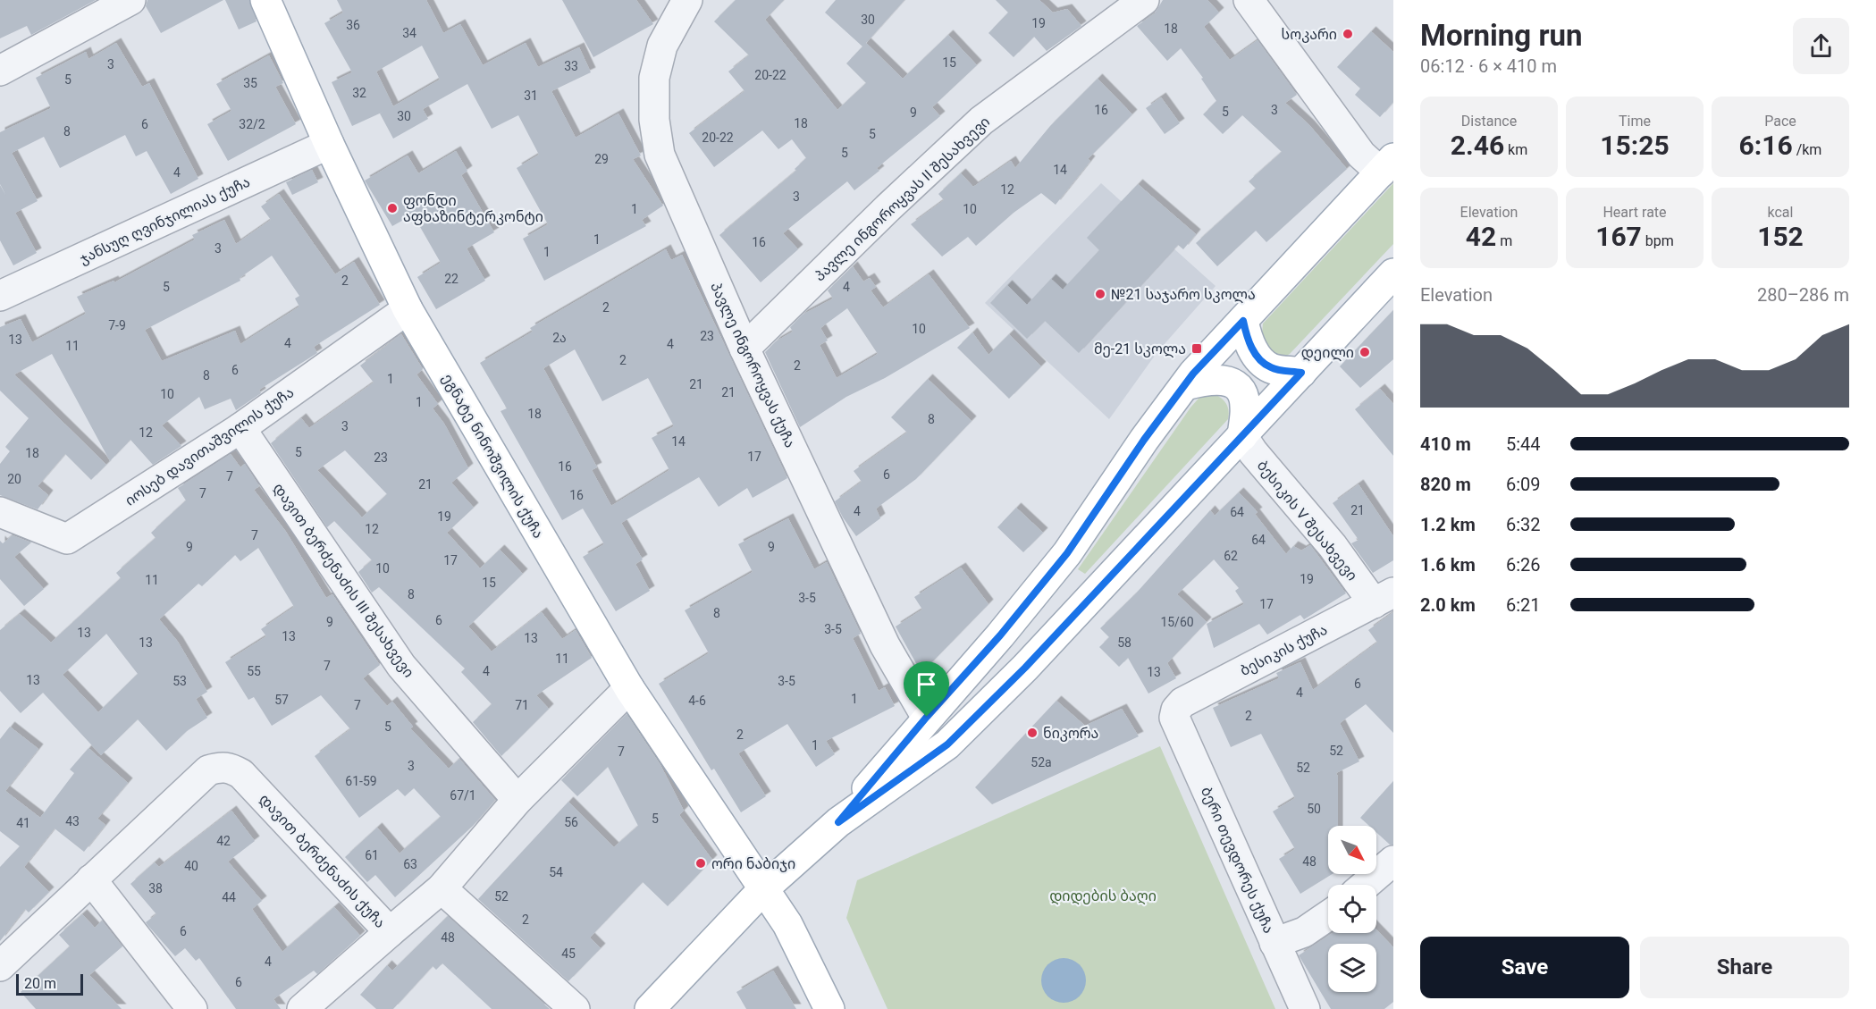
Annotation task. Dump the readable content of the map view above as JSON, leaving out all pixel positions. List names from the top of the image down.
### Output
{
  "streets": {
    "main road": ["ეგნატე ნინოშვილის ქუჩა"],
    "street": [
      "პავლე ინგოროყვას II შესახვევი",
      "ჯანსუღ ღვინჯილიას ქუჩა",
      "პავლე ინგოროყვას ქუჩა",
      "იოსებ დავითაშვილის ქუჩა",
      "ბესიკის V შესახვევი",
      "დავით ბერძენაძის III შესახვევი",
      "ბესიკის ქუჩა",
      "ბერი თევდორეს ქუჩა",
      "დავით ბერძენაძის ქუჩა"
    ]
  },
  "crossings": [
    ["პავლე ინგოროყვას II შესახვევი", "პავლე ინგოროყვას ქუჩა"],
    ["ჯანსუღ ღვინჯილიას ქუჩა", "ეგნატე ნინოშვილის ქუჩა"],
    ["იოსებ დავითაშვილის ქუჩა", "ეგნატე ნინოშვილის ქუჩა"],
    ["იოსებ დავითაშვილის ქუჩა", "დავით ბერძენაძის III შესახვევი"],
    ["ეგნატე ნინოშვილის ქუჩა", "დავით ბერძენაძის ქუჩა"],
    ["ბესიკის V შესახვევი", "ბესიკის ქუჩა"],
    ["დავით ბერძენაძის III შესახვევი", "დავით ბერძენაძის ქუჩა"],
    ["ბესიკის ქუჩა", "ბერი თევდორეს ქუჩა"]
  ],
  "parks": ["დიდების ბაღი"],
  "places": {
    "other": [
      "სოკარი",
      "ფონდი აფხაზინტერკონტი",
      "№21 საჯარო სკოლა",
      "დეილი",
      "ნიკორა",
      "ორი ნაბიჯი"
    ],
    "transit": ["მე-21 სკოლა"]
  },
  "house_numbers": [
    "30",
    "19",
    "36",
    "18",
    "34",
    "15",
    "3",
    "33",
    "20-22",
    "5",
    "35",
    "32",
    "31",
    "16",
    "3",
    "5",
    "9",
    "30",
    "18",
    "6",
    "32/2",
    "8",
    "5",
    "20-22",
    "5",
    "29",
    "14",
    "4",
    "12",
    "3",
    "1",
    "10",
    "1",
    "16",
    "3",
    "1",
    "22",
    "2",
    "5",
    "4",
    "2",
    "7-9",
    "10",
    "23",
    "2ა",
    "13",
    "4",
    "4",
    "11",
    "2",
    "2",
    "6",
    "8",
    "1",
    "21",
    "21",
    "10",
    "1",
    "18",
    "8",
    "3",
    "12",
    "14",
    "5",
    "18",
    "17",
    "23",
    "16",
    "6",
    "7",
    "20",
    "21",
    "7",
    "16",
    "21",
    "4",
    "64",
    "19",
    "12",
    "7",
    "64",
    "9",
    "9",
    "62",
    "17",
    "10",
    "19",
    "11",
    "15",
    "8",
    "3-5",
    "17",
    "8",
    "6",
    "9",
    "15/60",
    "3-5",
    "13",
    "13",
    "13",
    "13",
    "58",
    "11",
    "7",
    "55",
    "4",
    "13",
    "13",
    "53",
    "3-5",
    "6",
    "4",
    "1",
    "57",
    "4-6",
    "7",
    "71",
    "2",
    "5",
    "2",
    "1",
    "52",
    "7",
    "52a",
    "3",
    "52",
    "61-59",
    "67/1",
    "50",
    "5",
    "43",
    "56",
    "41",
    "42",
    "61",
    "48",
    "63",
    "40",
    "54",
    "38",
    "52",
    "44",
    "2",
    "6",
    "48",
    "45",
    "4",
    "6"
  ],
  "scale_bar": "20 m",
  "north": "bottom right",
  "page": {
    "heading": ["Morning run", "06:12 · 6 × 410 m"],
    "stats": [
      ["Distance", "2.46 km"],
      ["Time", "15:25"],
      ["Pace", "6:16 /km"],
      ["Elevation", "42 m"],
      ["Heart rate", "167 bpm"],
      ["kcal", "152"]
    ],
    "chart": ["Elevation", "280–286 m"],
    "list": [
      {
        "name": "410 m",
        "note": "5:44"
      },
      {
        "name": "820 m",
        "note": "6:09"
      },
      {
        "name": "1.2 km",
        "note": "6:32"
      },
      {
        "name": "1.6 km",
        "note": "6:26"
      },
      {
        "name": "2.0 km",
        "note": "6:21"
      }
    ],
    "buttons": ["Save", "Share"],
    "scale": "20 m"
  }
}
